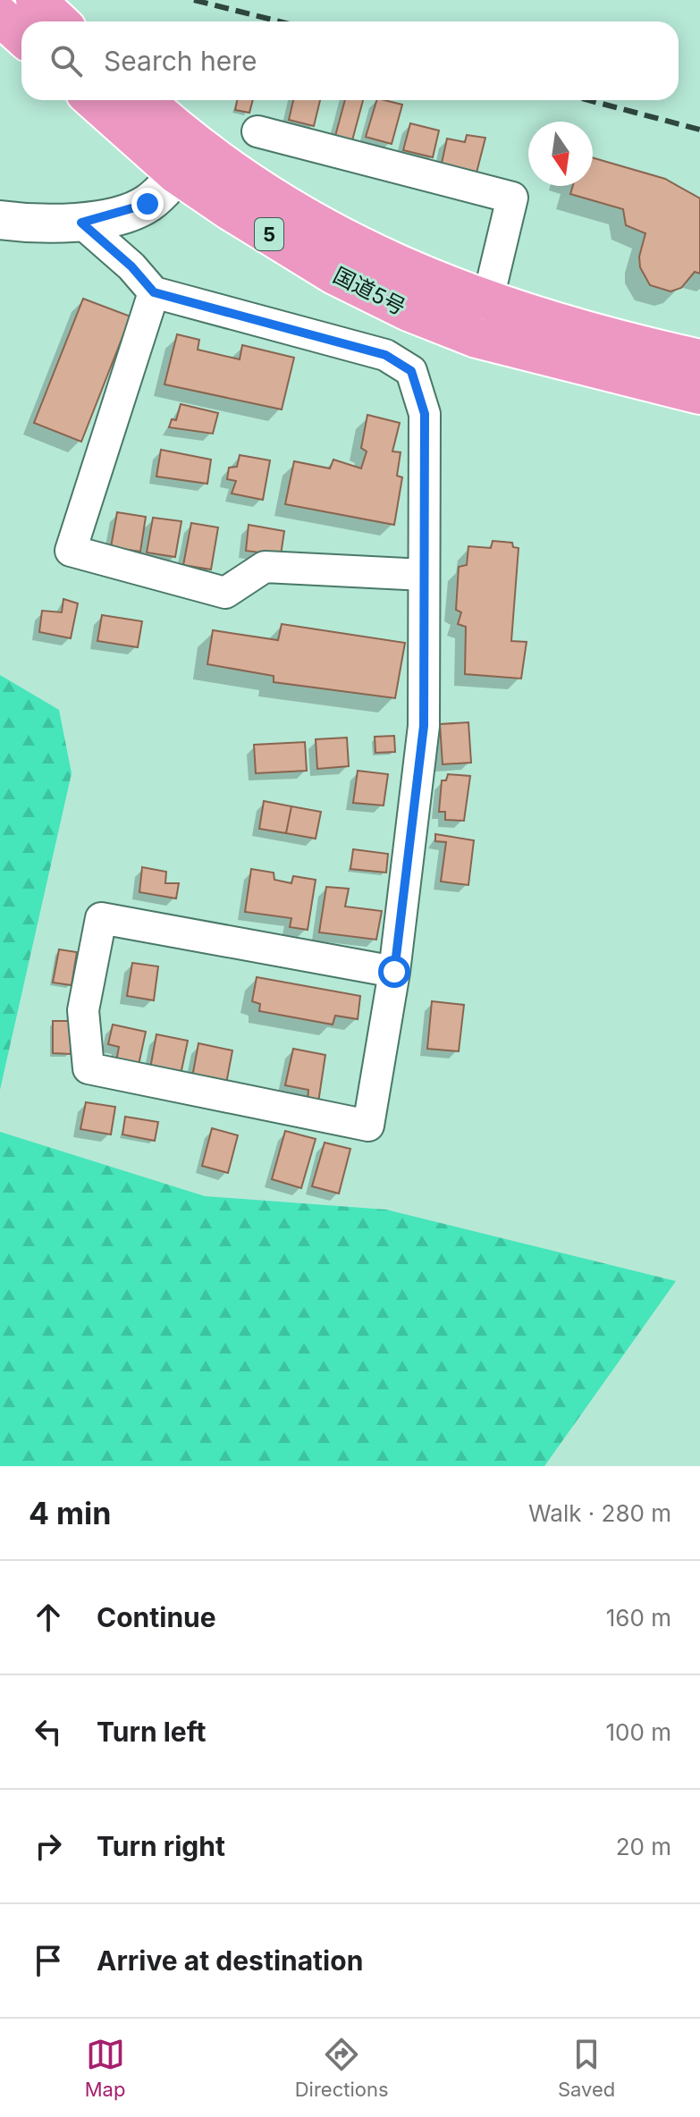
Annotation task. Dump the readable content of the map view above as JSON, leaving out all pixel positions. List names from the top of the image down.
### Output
{
  "streets": {
    "highway": ["5", "国道5号"]
  },
  "north": "bottom",
  "page": {
    "search": "Search here",
    "heading": ["4 min", "Walk · 280 m"],
    "list": [
      ["Continue", "160 m"],
      ["Turn left", "100 m"],
      ["Turn right", "20 m"],
      "Arrive at destination"
    ],
    "nav": ["Map", "Directions", "Saved"]
  }
}
